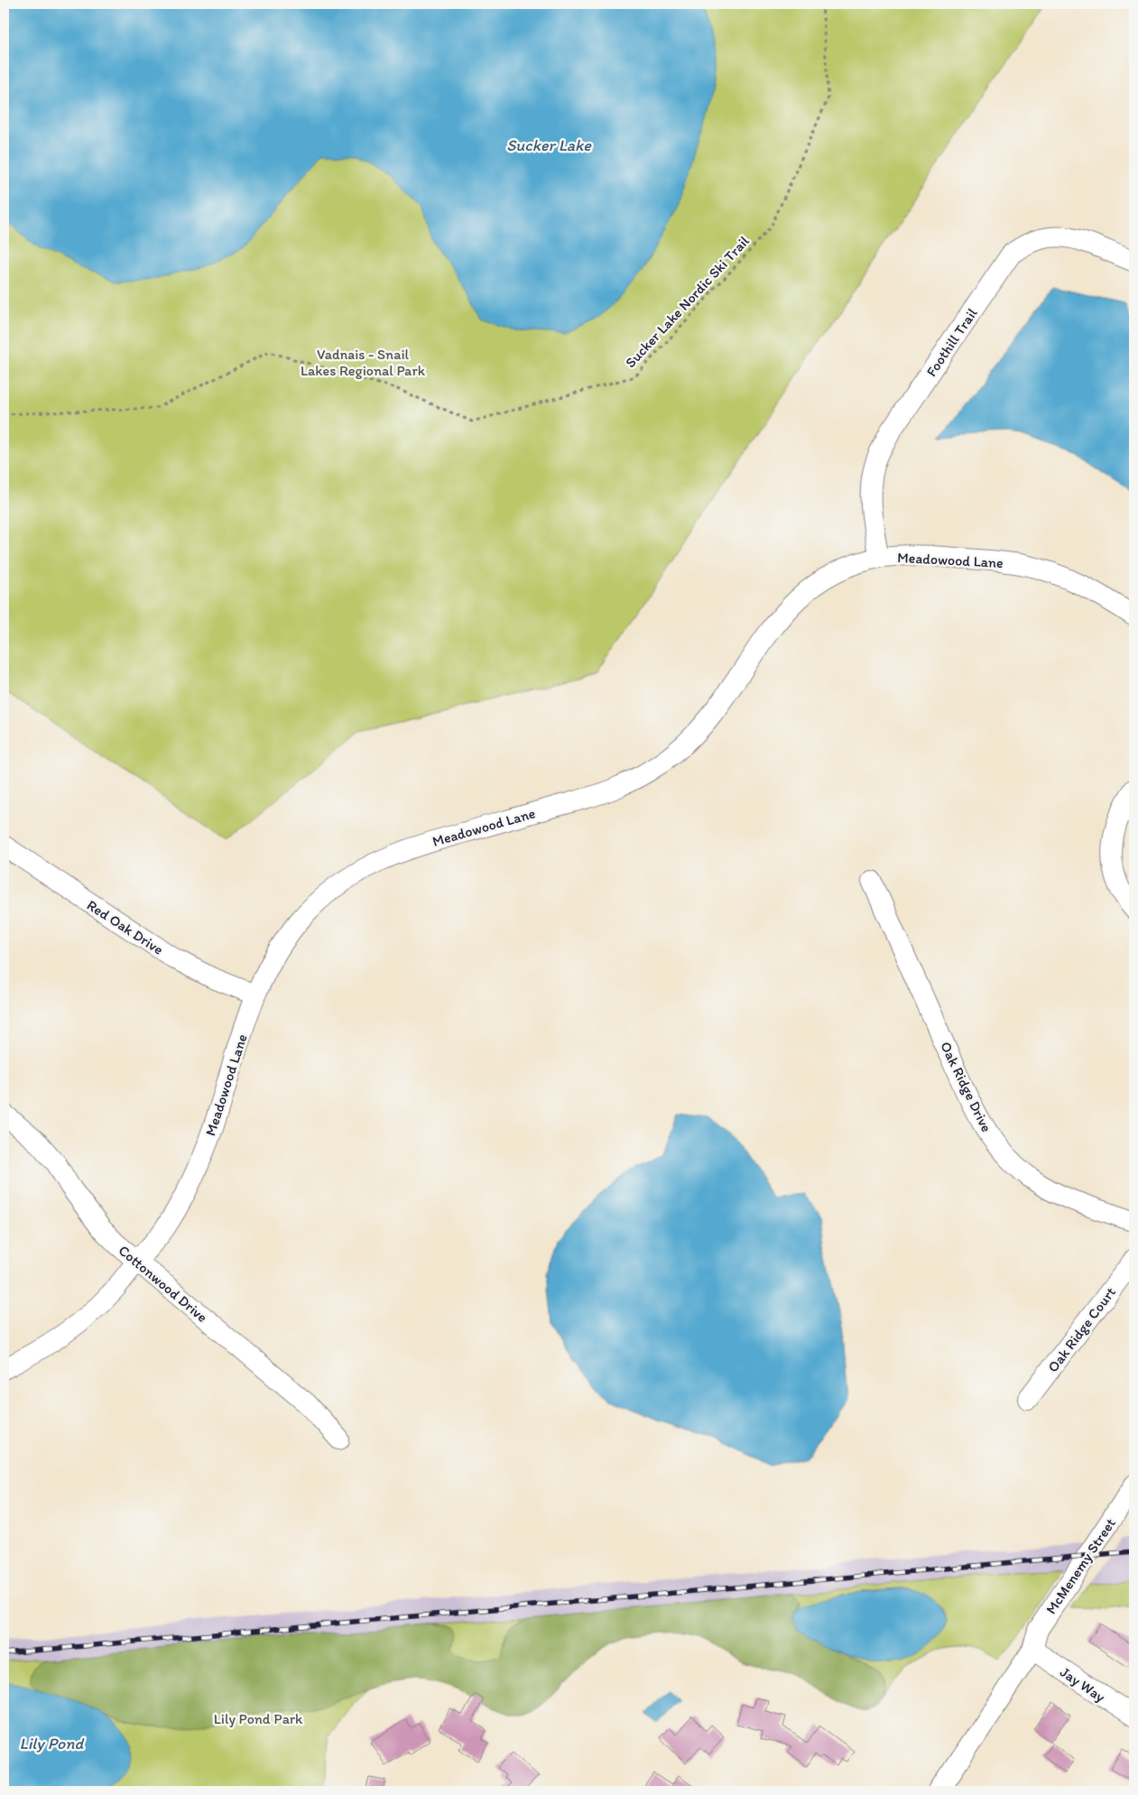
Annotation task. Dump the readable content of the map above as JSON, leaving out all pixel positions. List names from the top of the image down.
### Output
{
  "streets": {
    "street": [
      "Foothill Trail",
      "Meadowood Lane",
      "Red Oak Drive",
      "Oak Ridge Drive",
      "Cottonwood Drive",
      "Oak Ridge Court",
      "McMenemy Street",
      "Jay Way"
    ],
    "path": ["Sucker Lake Nordic Ski Trail"]
  },
  "crossings": [
    ["Foothill Trail", "Meadowood Lane"],
    ["Meadowood Lane", "Red Oak Drive"],
    ["Meadowood Lane", "Cottonwood Drive"],
    ["McMenemy Street", "Jay Way"]
  ],
  "water": ["Sucker Lake", "Lily Pond"],
  "parks": ["Vadnais - Snail Lakes Regional Park", "Lily Pond Park"]
}
